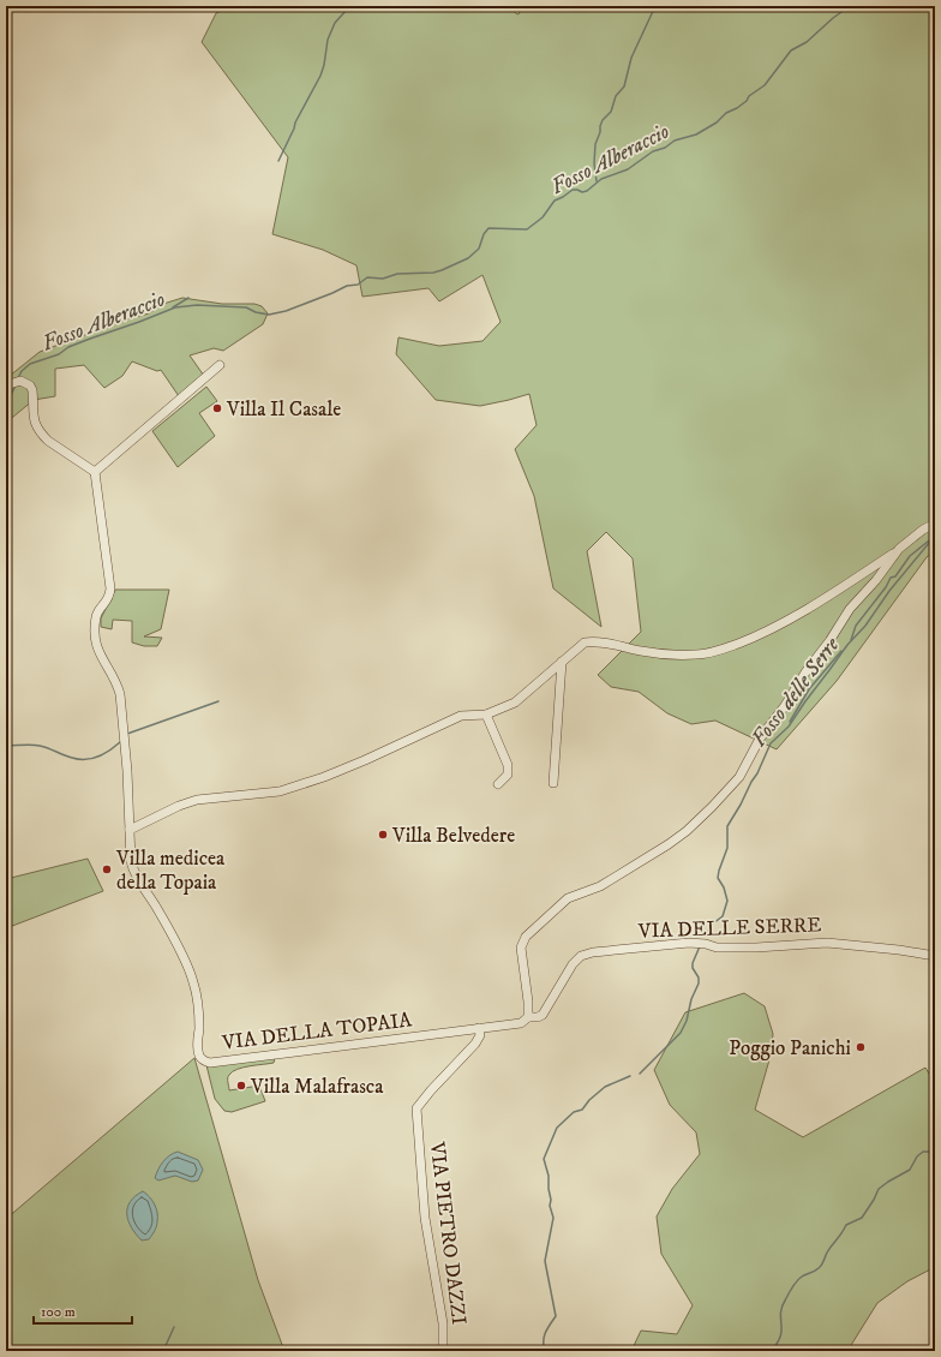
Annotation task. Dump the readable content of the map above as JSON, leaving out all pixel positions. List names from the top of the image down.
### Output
{
  "streets": {
    "street": ["VIA DELLE SERRE", "VIA DELLA TOPAIA", "VIA PIETRO DAZZI"]
  },
  "crossings": [
    ["VIA DELLE SERRE", "VIA DELLA TOPAIA"],
    ["VIA DELLE SERRE", "VIA PIETRO DAZZI"],
    ["VIA DELLA TOPAIA", "VIA PIETRO DAZZI"]
  ],
  "water": ["Fosso Alberaccio", "Fosso delle Serre"],
  "places": [
    "Villa Il Casale",
    "Villa Belvedere",
    "Villa medicea della Topaia",
    "Poggio Panichi",
    "Villa Malafrasca"
  ],
  "scale_bar": "100 m"
}
